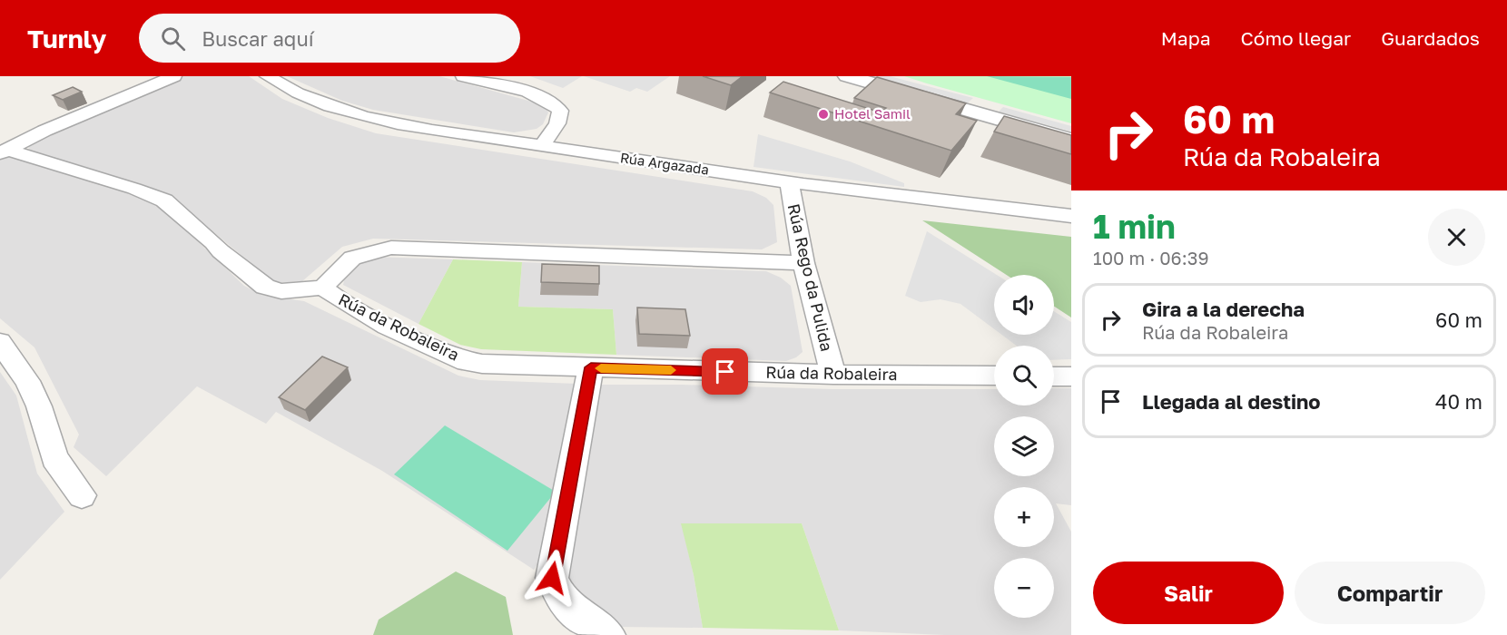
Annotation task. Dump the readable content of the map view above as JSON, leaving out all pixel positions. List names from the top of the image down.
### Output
{
  "streets": {
    "street": ["Rúa Argazada", "Rúa Rego da Pulida", "Rúa da Robaleira"]
  },
  "crossings": [
    ["Rúa Argazada", "Rúa Rego da Pulida"],
    ["Rúa Rego da Pulida", "Rúa da Robaleira"]
  ],
  "places": ["Hotel Samil"],
  "page": {
    "header": "Turnly",
    "search": "Buscar aquí",
    "nav": ["Mapa", "Cómo llegar", "Guardados"],
    "turn": ["60 m", "Rúa da Robaleira"],
    "heading": ["1 min", "100 m · 06:39"],
    "map_buttons": ["+", "−"],
    "list": [
      {
        "name": "Gira a la derecha",
        "note": "Rúa da Robaleira",
        "value": "60 m"
      },
      {
        "name": "Llegada al destino",
        "value": "40 m"
      }
    ],
    "buttons": ["Salir", "Compartir"]
  }
}
